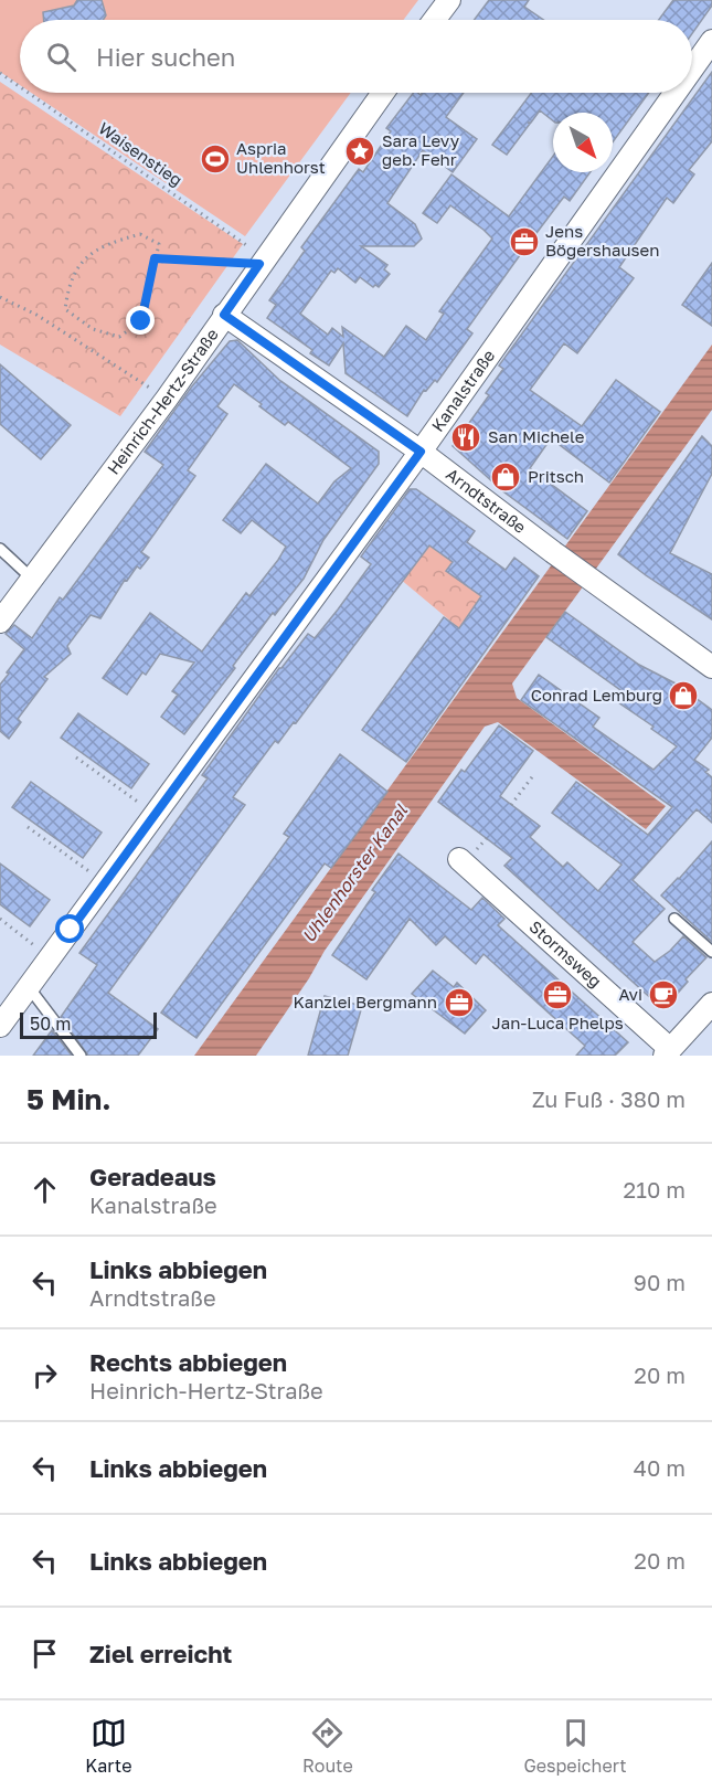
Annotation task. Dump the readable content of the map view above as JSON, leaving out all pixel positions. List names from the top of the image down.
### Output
{
  "streets": {
    "street": [
      "Kanalstraße",
      "Heinrich-Hertz-Straße",
      "Arndtstraße",
      "Stormsweg"
    ],
    "path": ["Waisenstieg"]
  },
  "crossings": [
    ["Waisenstieg", "Heinrich-Hertz-Straße"],
    ["Kanalstraße", "Arndtstraße"],
    ["Heinrich-Hertz-Straße", "Arndtstraße"]
  ],
  "water": ["Uhlenhorster Kanal"],
  "places": {
    "place": ["Sara Levy geb. Fehr"],
    "sports": ["Aspria Uhlenhorst"],
    "office": ["Jens Bögershausen", "Jan-Luca Phelps", "Kanzlei Bergmann"],
    "restaurant": ["San Michele"],
    "shop": ["Pritsch", "Conrad Lemburg"],
    "cafe": ["Avi"]
  },
  "scale_bar": "50 m",
  "north": "bottom right",
  "page": {
    "search": "Hier suchen",
    "scale": "50 m",
    "heading": ["5 Min.", "Zu Fuß · 380 m"],
    "list": [
      ["Geradeaus", "Kanalstraße", "210 m"],
      ["Links abbiegen", "Arndtstraße", "90 m"],
      ["Rechts abbiegen", "Heinrich-Hertz-Straße", "20 m"],
      ["Links abbiegen", "40 m"],
      ["Links abbiegen", "20 m"],
      "Ziel erreicht"
    ],
    "nav": ["Karte", "Route", "Gespeichert"]
  }
}
